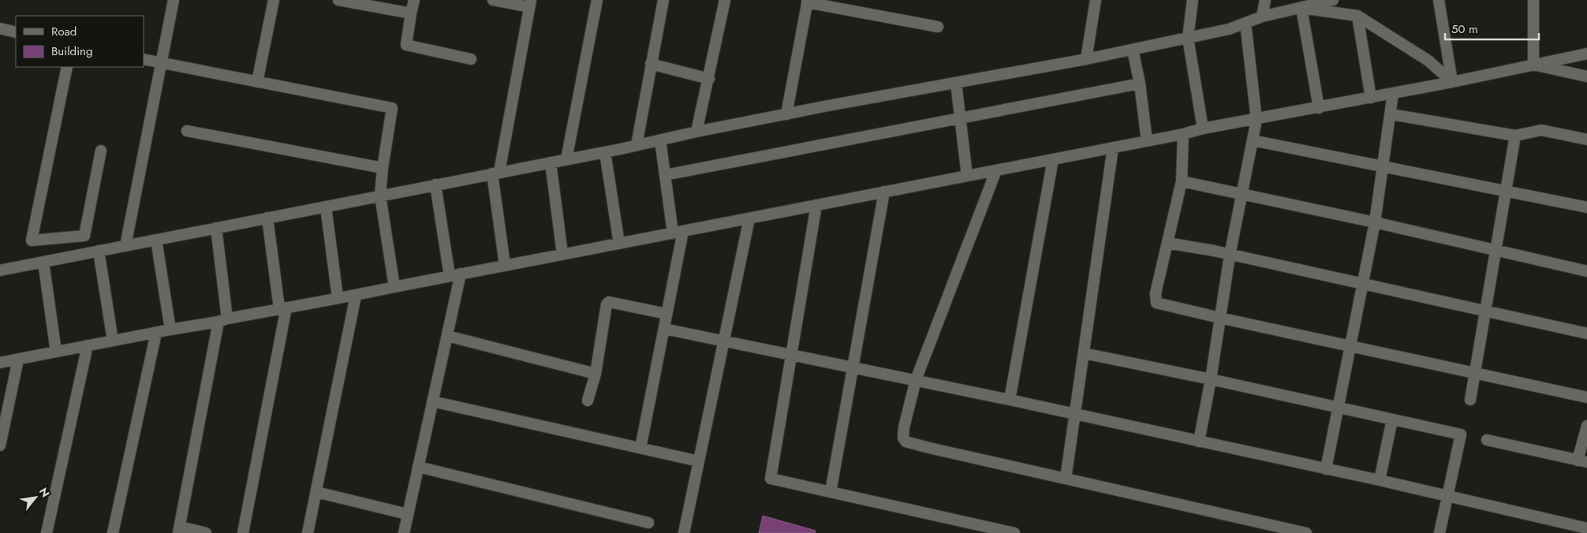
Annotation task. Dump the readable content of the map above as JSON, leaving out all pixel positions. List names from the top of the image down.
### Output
{
  "legend": ["Road", "Building"],
  "scale_bar": "50 m",
  "north": "top right"
}
